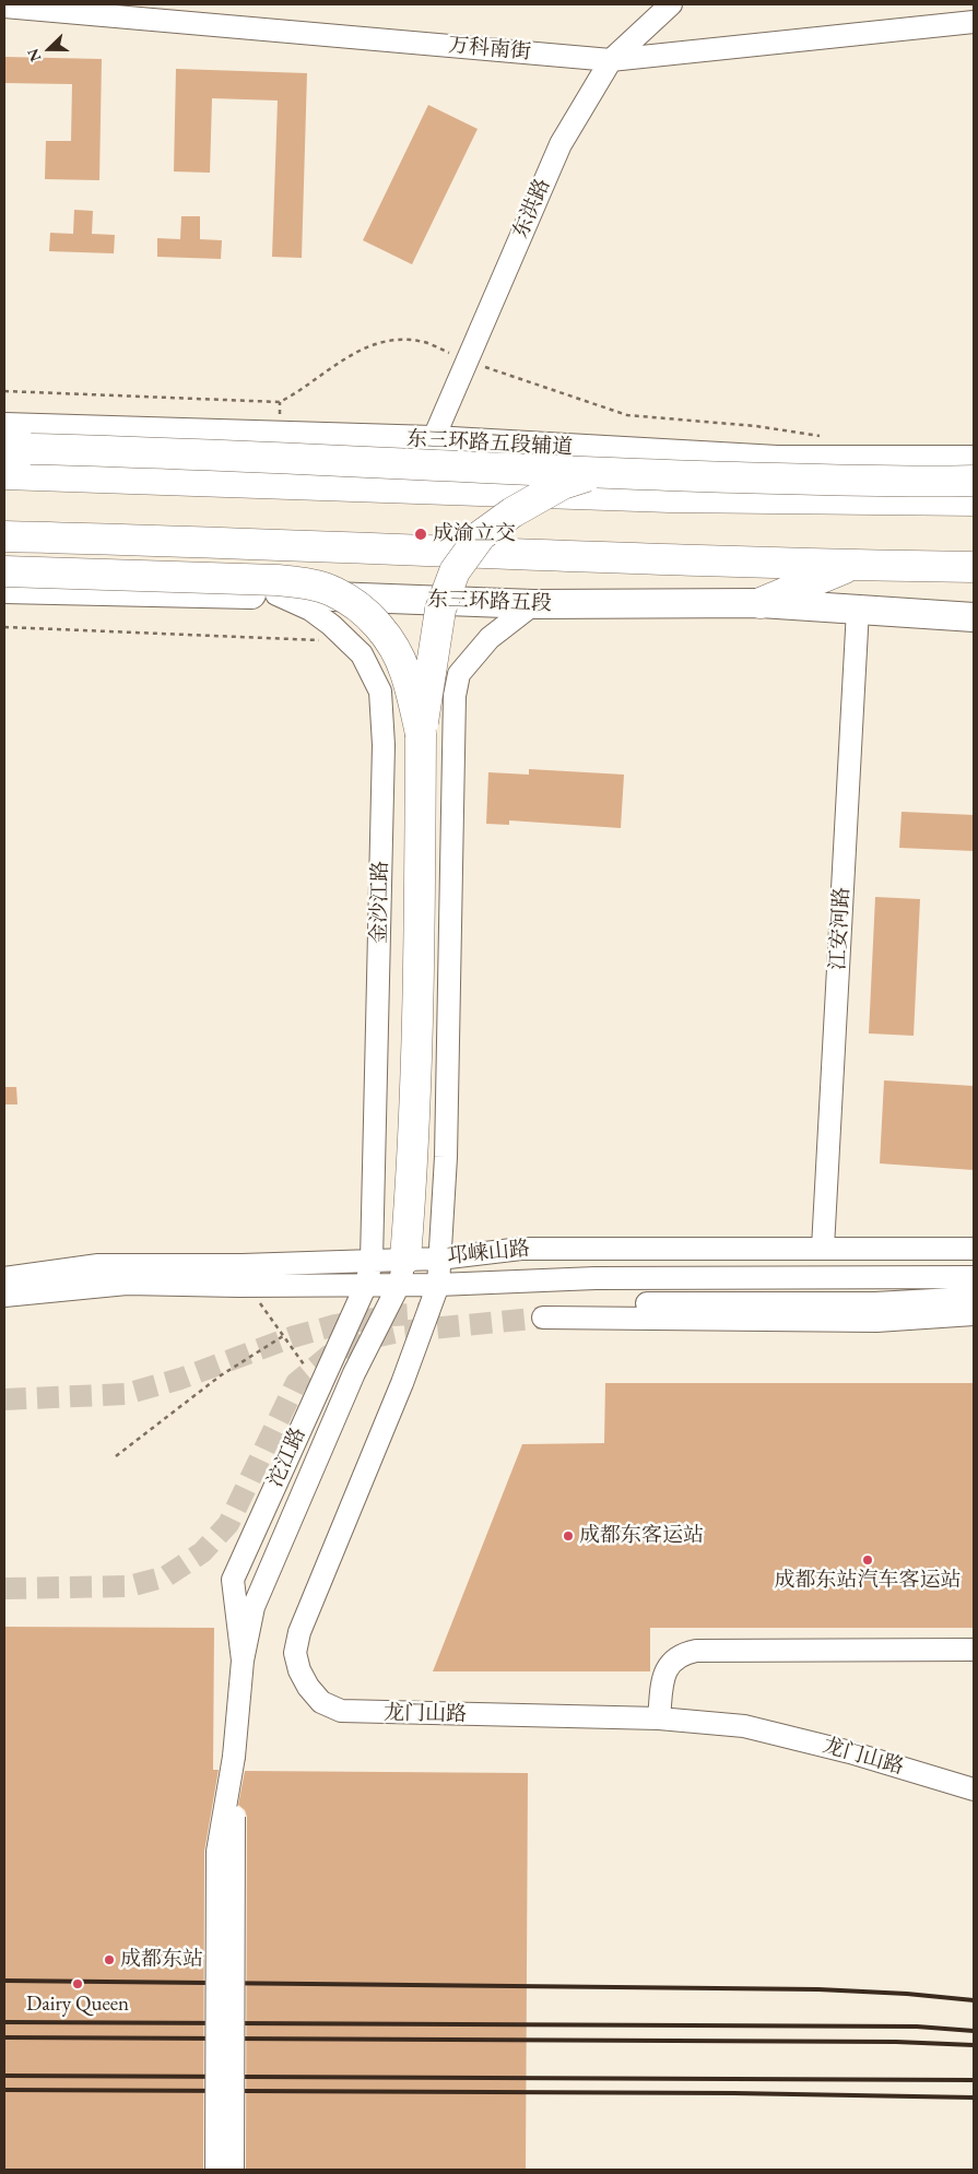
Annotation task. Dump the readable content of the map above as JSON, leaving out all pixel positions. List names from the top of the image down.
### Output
{
  "streets": {
    "main road": ["东三环路五段辅道", "东三环路五段"],
    "street": [
      "万科南街",
      "东洪路",
      "金沙江路",
      "江安河路",
      "邛崃山路",
      "沱江路",
      "龙门山路"
    ]
  },
  "crossings": [
    ["万科南街", "东洪路"],
    ["东洪路", "东三环路五段辅道"],
    ["东三环路五段", "金沙江路"],
    ["东三环路五段", "江安河路"],
    ["金沙江路", "邛崃山路"],
    ["金沙江路", "沱江路"],
    ["江安河路", "邛崃山路"],
    ["邛崃山路", "沱江路"],
    ["邛崃山路", "龙门山路"]
  ],
  "places": [
    "成渝立交",
    "成都东客运站",
    "成都东站汽车客运站",
    "成都东站",
    "Dairy Queen"
  ],
  "north": "left"
}
